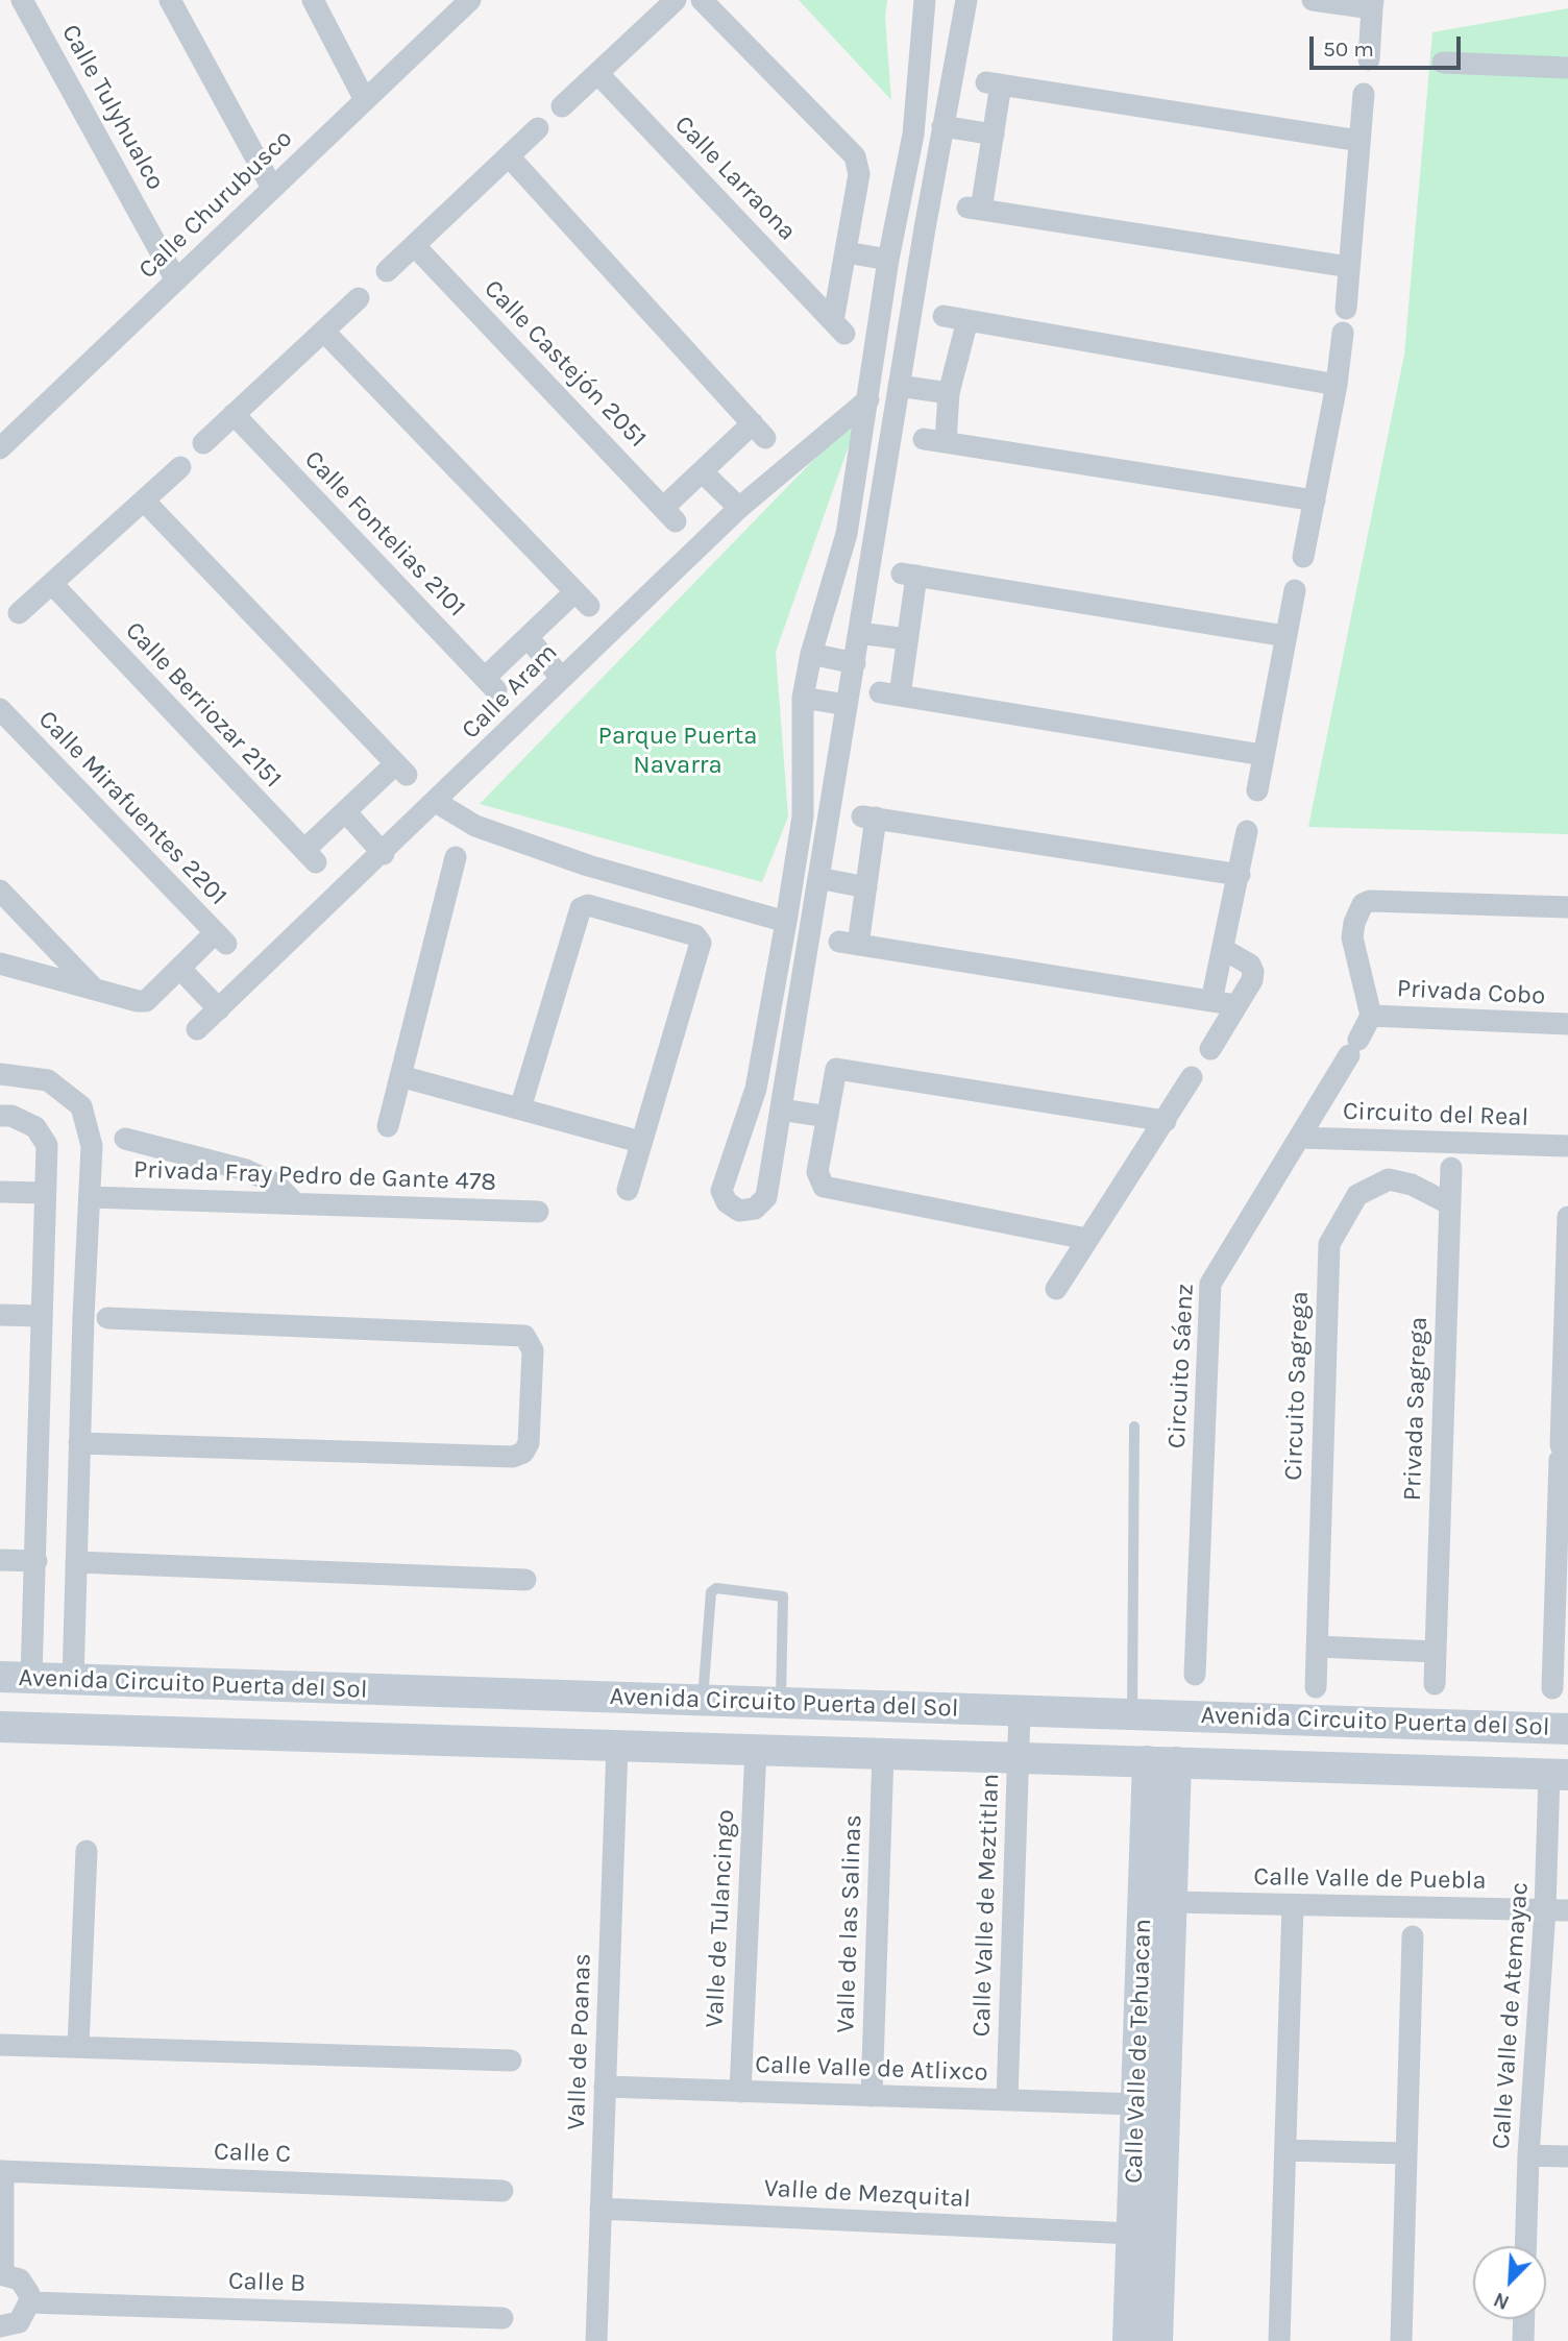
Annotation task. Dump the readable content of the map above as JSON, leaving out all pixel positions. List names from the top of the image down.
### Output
{
  "streets": {
    "street": [
      "Calle Tulyhualco",
      "Calle Larraona",
      "Calle Churubusco",
      "Calle Castejón 2051",
      "Calle Fontelias 2101",
      "Calle Aram",
      "Calle Berriozar 2151",
      "Calle Mirafuentes 2201",
      "Privada Cobo",
      "Circuito del Real",
      "Privada Fray Pedro de Gante 478",
      "Circuito Sáenz",
      "Circuito Sagrega",
      "Privada Sagrega",
      "Avenida Circuito Puerta del Sol",
      "Calle Valle de Puebla",
      "Calle Valle de Meztitlan",
      "Valle de Tulancingo",
      "Valle de las Salinas",
      "Calle Valle de Atemayac",
      "Valle de Poanas",
      "Calle Valle de Tehuacan",
      "Calle Valle de Atlixco",
      "Calle C",
      "Valle de Mezquital",
      "Calle B"
    ]
  },
  "crossings": [
    ["Calle Tulyhualco", "Calle Churubusco"],
    ["Privada Cobo", "Circuito Sáenz"],
    ["Circuito del Real", "Circuito Sáenz"],
    ["Avenida Circuito Puerta del Sol", "Calle Valle de Meztitlan"],
    ["Avenida Circuito Puerta del Sol", "Valle de Tulancingo"],
    ["Avenida Circuito Puerta del Sol", "Valle de las Salinas"],
    ["Avenida Circuito Puerta del Sol", "Calle Valle de Atemayac"],
    ["Avenida Circuito Puerta del Sol", "Valle de Poanas"],
    ["Avenida Circuito Puerta del Sol", "Calle Valle de Tehuacan"],
    ["Calle Valle de Puebla", "Calle Valle de Atemayac"],
    ["Calle Valle de Puebla", "Calle Valle de Tehuacan"],
    ["Calle Valle de Meztitlan", "Calle Valle de Atlixco"],
    ["Valle de Tulancingo", "Calle Valle de Atlixco"],
    ["Valle de las Salinas", "Calle Valle de Atlixco"],
    ["Valle de Poanas", "Calle Valle de Atlixco"],
    ["Valle de Poanas", "Valle de Mezquital"],
    ["Calle Valle de Tehuacan", "Calle Valle de Atlixco"],
    ["Calle Valle de Tehuacan", "Valle de Mezquital"]
  ],
  "parks": ["Parque Puerta Navarra"],
  "scale_bar": "50 m",
  "north": "bottom left"
}
